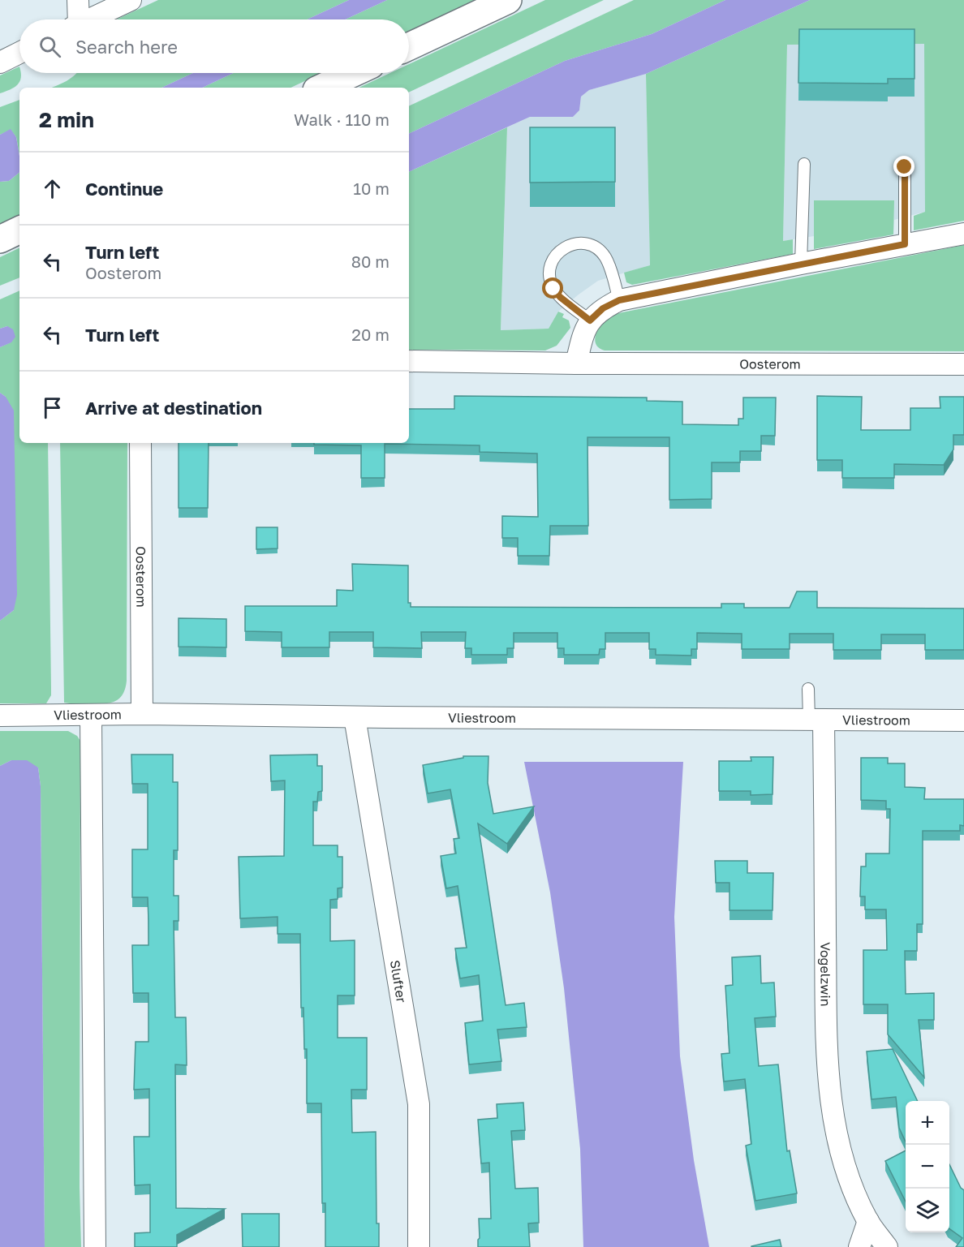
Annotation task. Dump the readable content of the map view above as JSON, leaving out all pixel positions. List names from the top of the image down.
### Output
{
  "streets": {
    "street": [
      "Oosterom",
      "Vliestroom",
      "Vogelzwin",
      "Slufter"
    ]
  },
  "crossings": [
    ["Oosterom", "Vliestroom"],
    ["Vliestroom", "Vogelzwin"],
    ["Vliestroom", "Slufter"]
  ],
  "page": {
    "search": "Search here",
    "heading": ["2 min", "Walk · 110 m"],
    "list": [
      ["Continue", "10 m"],
      ["Turn left", "Oosterom", "80 m"],
      ["Turn left", "20 m"],
      "Arrive at destination"
    ],
    "map_buttons": ["+", "−"]
  }
}
